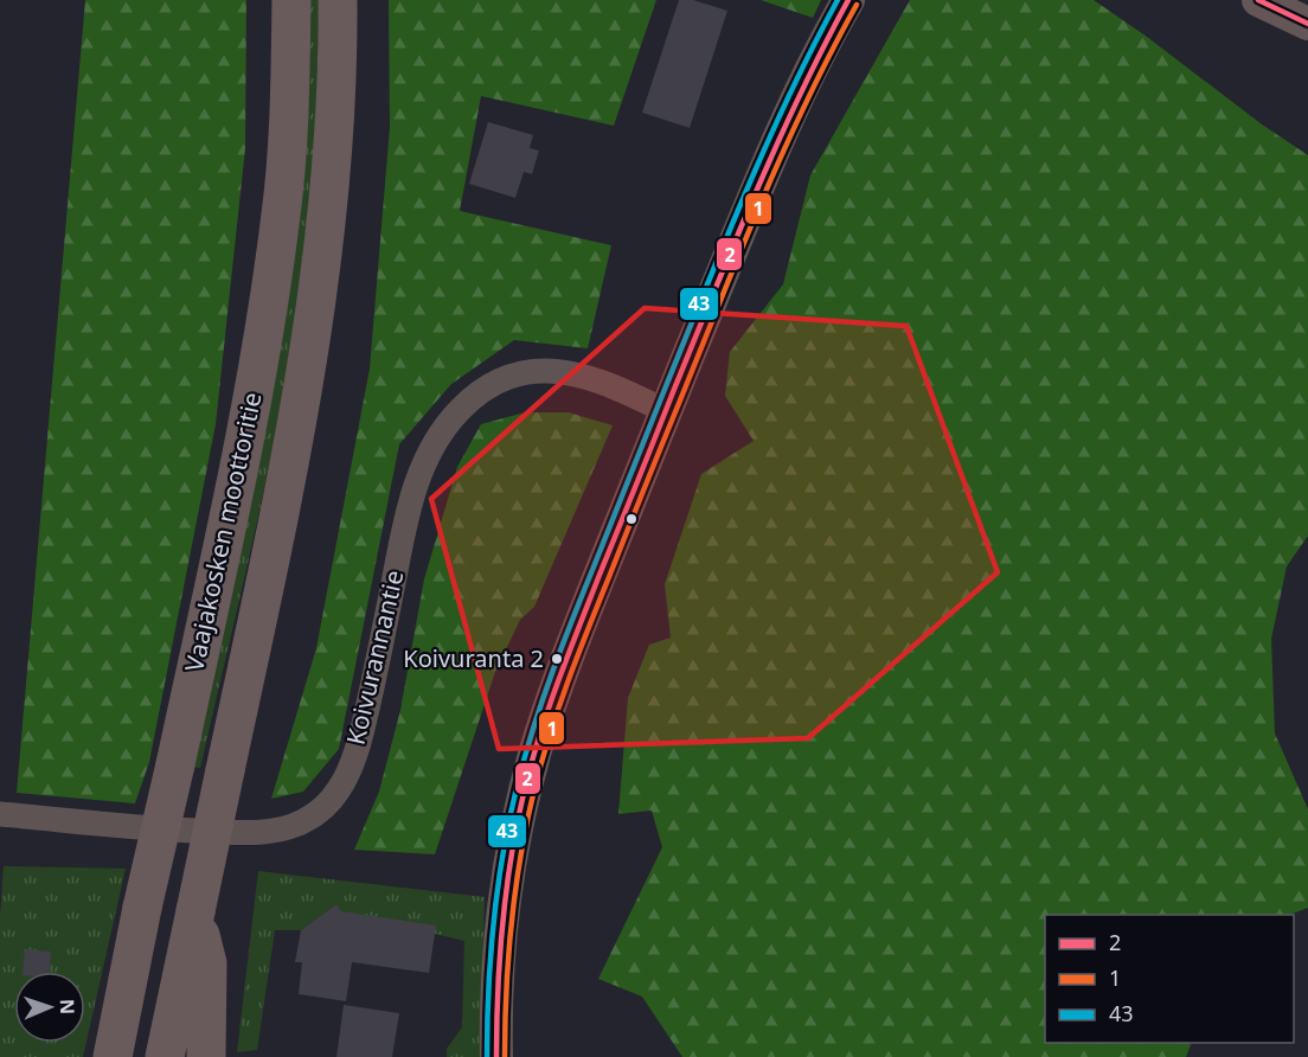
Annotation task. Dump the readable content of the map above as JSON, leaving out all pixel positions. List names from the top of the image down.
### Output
{
  "streets": {
    "highway": ["Vaajakosken moottoritie"],
    "street": ["Koivurannantie"]
  },
  "places": ["Koivuranta 2"],
  "lines": ["transit line 2", "transit line 43", "transit line 1"],
  "legend": ["2", "1", "43"],
  "north": "right"
}
